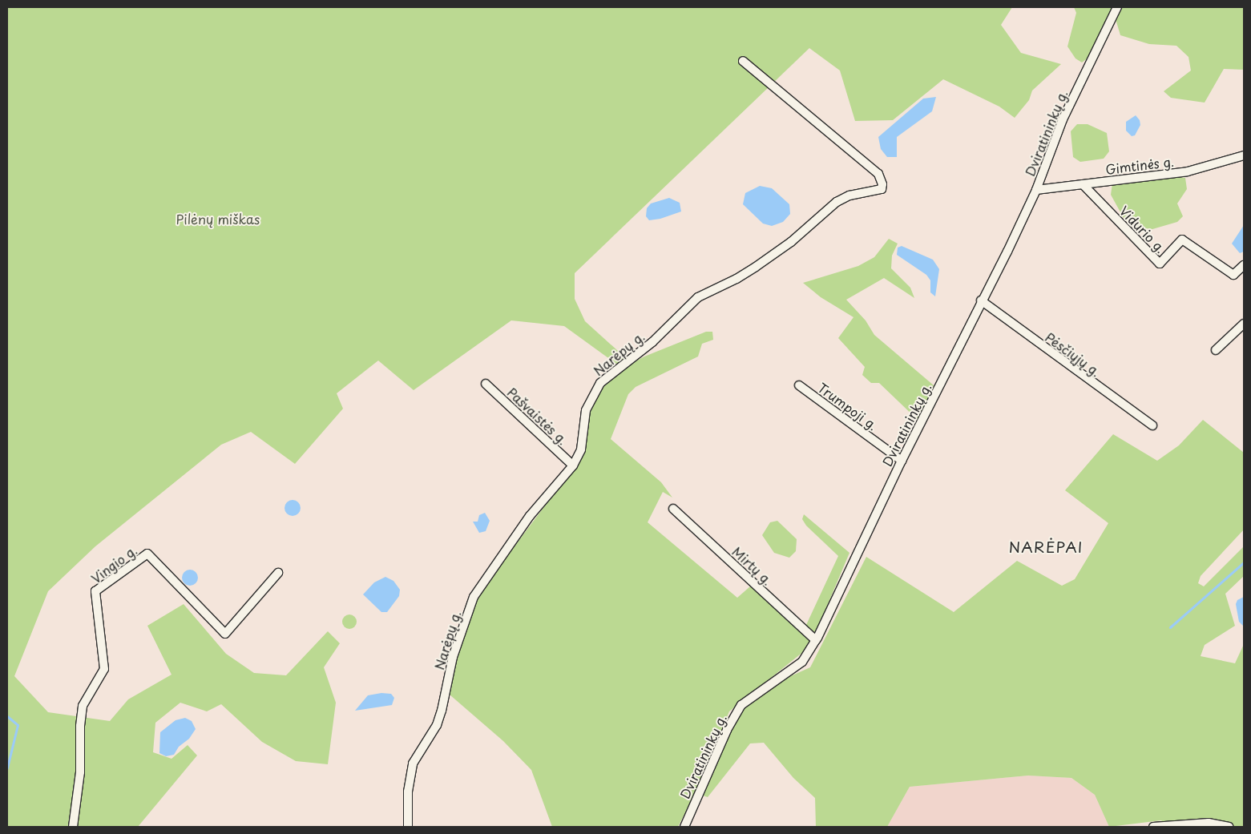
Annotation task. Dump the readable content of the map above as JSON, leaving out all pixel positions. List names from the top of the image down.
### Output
{
  "streets": {
    "street": [
      "Dviratininkų g.",
      "Gimtinės g.",
      "Vidurio g.",
      "Narėpų g.",
      "Pėsčiųjų g.",
      "Trumpoji g.",
      "Pašvaistės g.",
      "Vingio g.",
      "Mirtų g."
    ]
  },
  "crossings": [
    ["Dviratininkų g.", "Gimtinės g."],
    ["Dviratininkų g.", "Pėsčiųjų g."],
    ["Dviratininkų g.", "Trumpoji g."],
    ["Dviratininkų g.", "Mirtų g."],
    ["Gimtinės g.", "Vidurio g."],
    ["Narėpų g.", "Pašvaistės g."]
  ],
  "districts": ["NARĖPAI"],
  "parks": ["Pilėnų miškas"]
}
